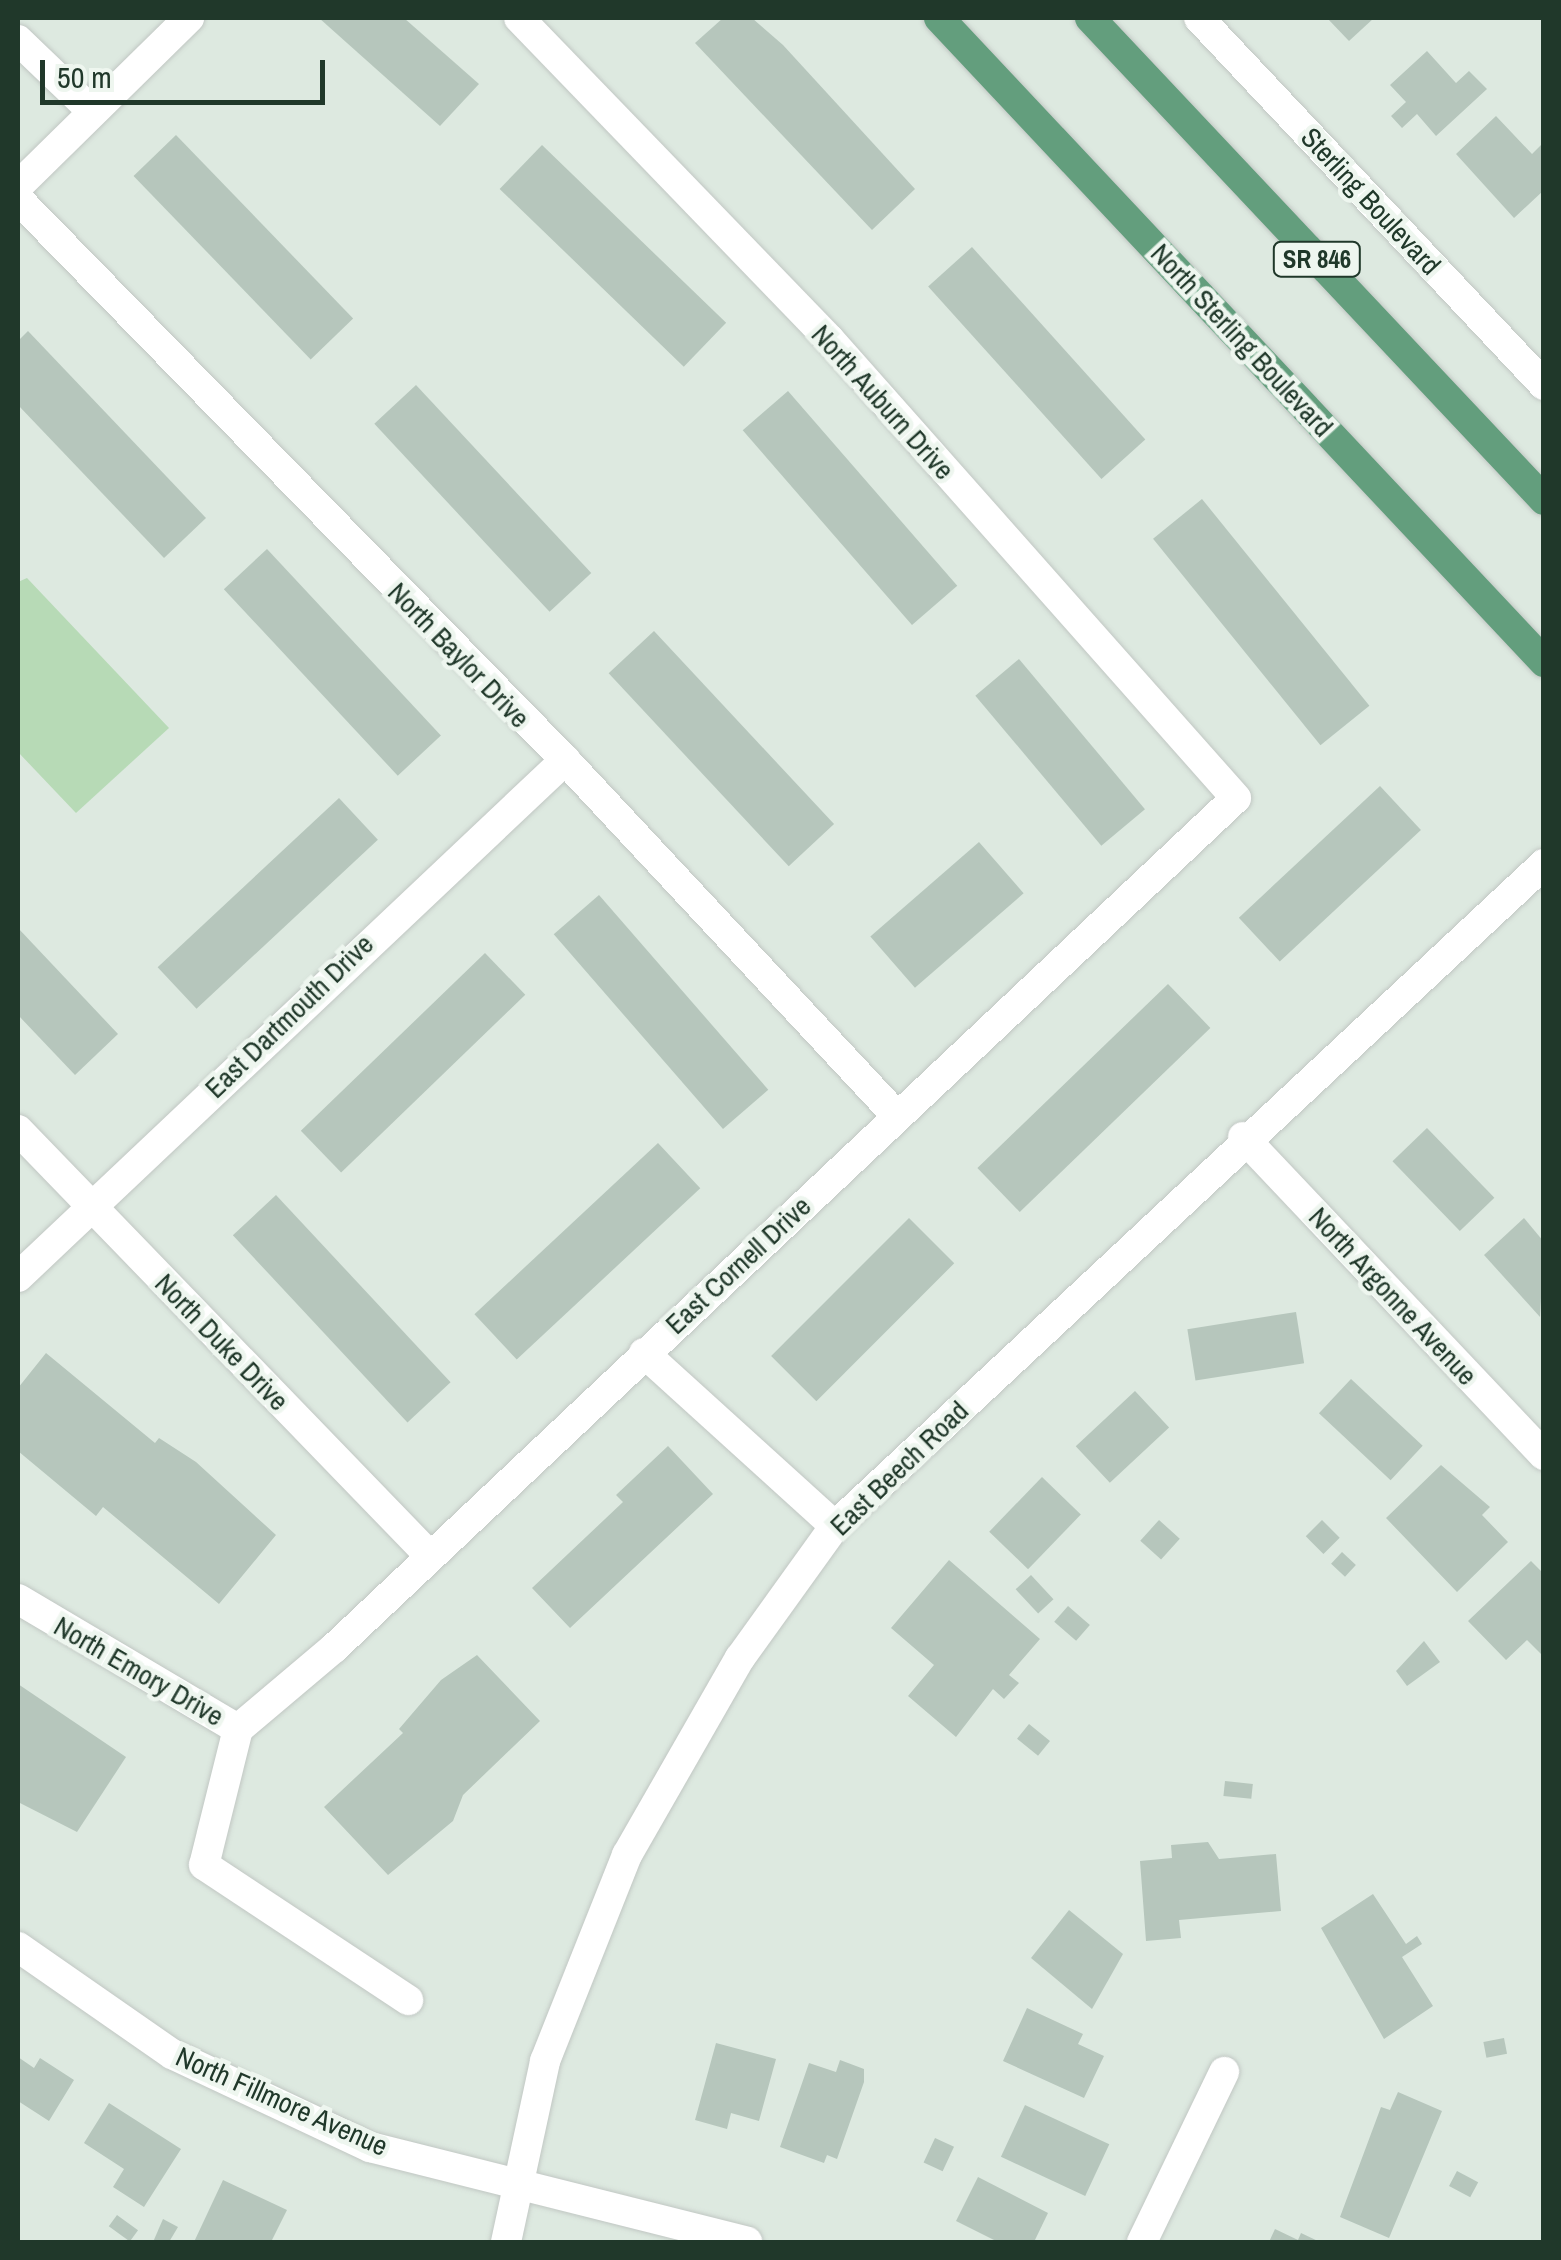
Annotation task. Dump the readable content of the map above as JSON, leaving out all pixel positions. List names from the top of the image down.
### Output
{
  "streets": {
    "main road": ["SR 846", "North Sterling Boulevard"],
    "street": [
      "Sterling Boulevard",
      "North Auburn Drive",
      "North Baylor Drive",
      "East Dartmouth Drive",
      "East Cornell Drive",
      "North Argonne Avenue",
      "North Duke Drive",
      "East Beech Road",
      "North Emory Drive",
      "North Fillmore Avenue"
    ]
  },
  "crossings": [
    ["North Auburn Drive", "East Cornell Drive"],
    ["North Baylor Drive", "East Dartmouth Drive"],
    ["North Baylor Drive", "East Cornell Drive"],
    ["East Dartmouth Drive", "North Duke Drive"],
    ["East Cornell Drive", "North Duke Drive"],
    ["East Cornell Drive", "North Emory Drive"],
    ["North Argonne Avenue", "East Beech Road"],
    ["East Beech Road", "North Fillmore Avenue"]
  ],
  "scale_bar": "50 m"
}
